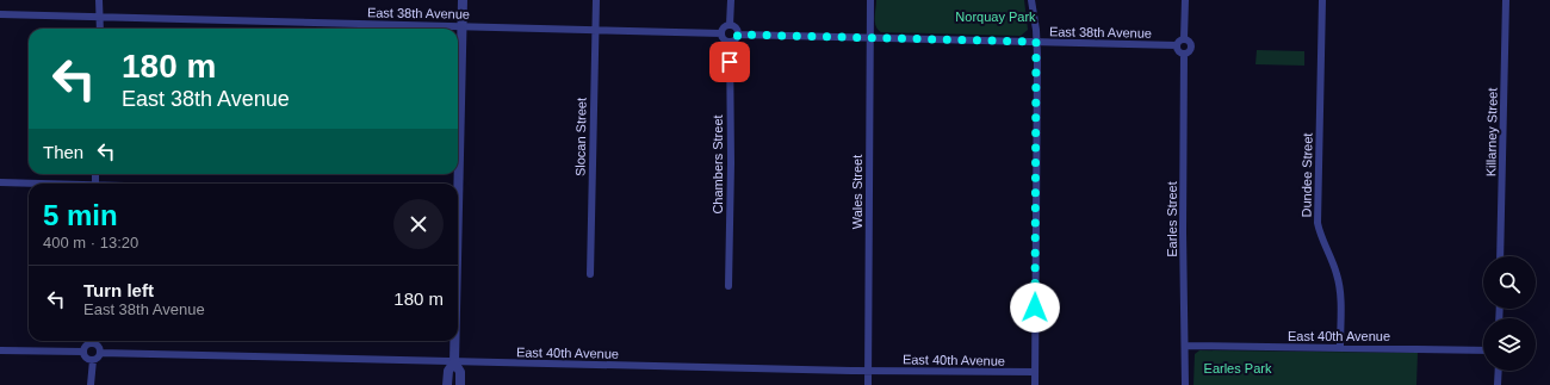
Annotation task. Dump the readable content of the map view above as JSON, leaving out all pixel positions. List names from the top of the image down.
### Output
{
  "streets": {
    "street": [
      "East 38th Avenue",
      "Killarney Street",
      "Slocan Street",
      "Chambers Street",
      "Dundee Street",
      "Wales Street",
      "Earles Street",
      "East 40th Avenue"
    ]
  },
  "crossings": [
    ["East 38th Avenue", "Slocan Street"],
    ["East 38th Avenue", "Chambers Street"],
    ["East 38th Avenue", "Wales Street"],
    ["East 38th Avenue", "Earles Street"],
    ["Dundee Street", "East 40th Avenue"],
    ["Wales Street", "East 40th Avenue"],
    ["Earles Street", "East 40th Avenue"]
  ],
  "parks": ["Norquay Park", "Earles Park"],
  "page": {
    "turn": ["180 m", "East 38th Avenue"],
    "then": "Then",
    "heading": ["5 min", "400 m · 13:20"],
    "list": [
      {
        "name": "Turn left",
        "note": "East 38th Avenue",
        "value": "180 m"
      }
    ]
  }
}
